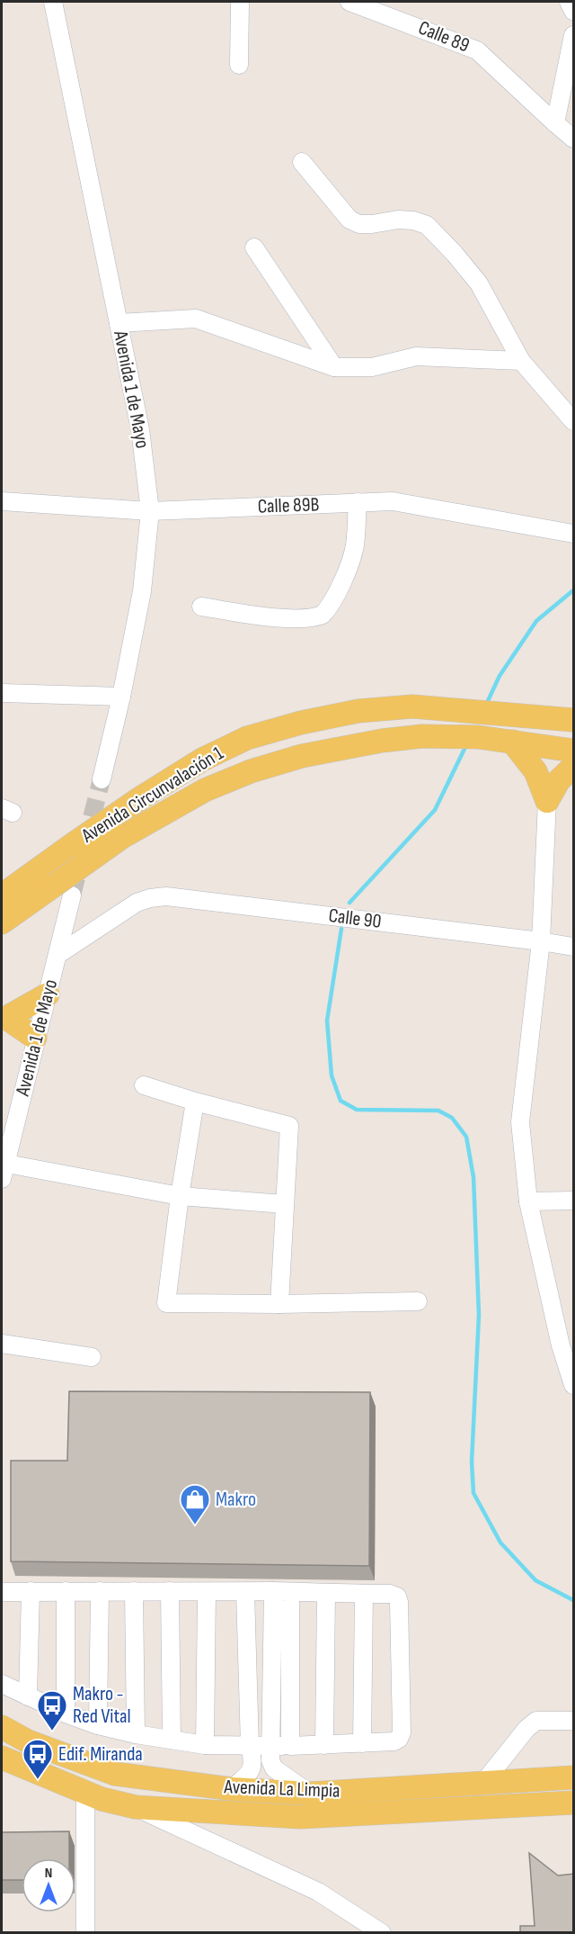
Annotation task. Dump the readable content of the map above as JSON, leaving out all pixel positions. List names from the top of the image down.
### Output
{
  "streets": {
    "main road": ["Avenida Circunvalación 1", "Avenida La Limpia"],
    "street": [
      "Calle 89",
      "Avenida 1 de Mayo",
      "Calle 89B",
      "Calle 90"
    ]
  },
  "crossings": [
    ["Avenida 1 de Mayo", "Calle 89B"],
    ["Avenida 1 de Mayo", "Avenida Circunvalación 1"],
    ["Avenida 1 de Mayo", "Calle 90"]
  ],
  "places": {
    "shop": ["Makro"],
    "bus stop": ["Makro - Red Vital", "Edif. Miranda"]
  },
  "north": "top"
}
